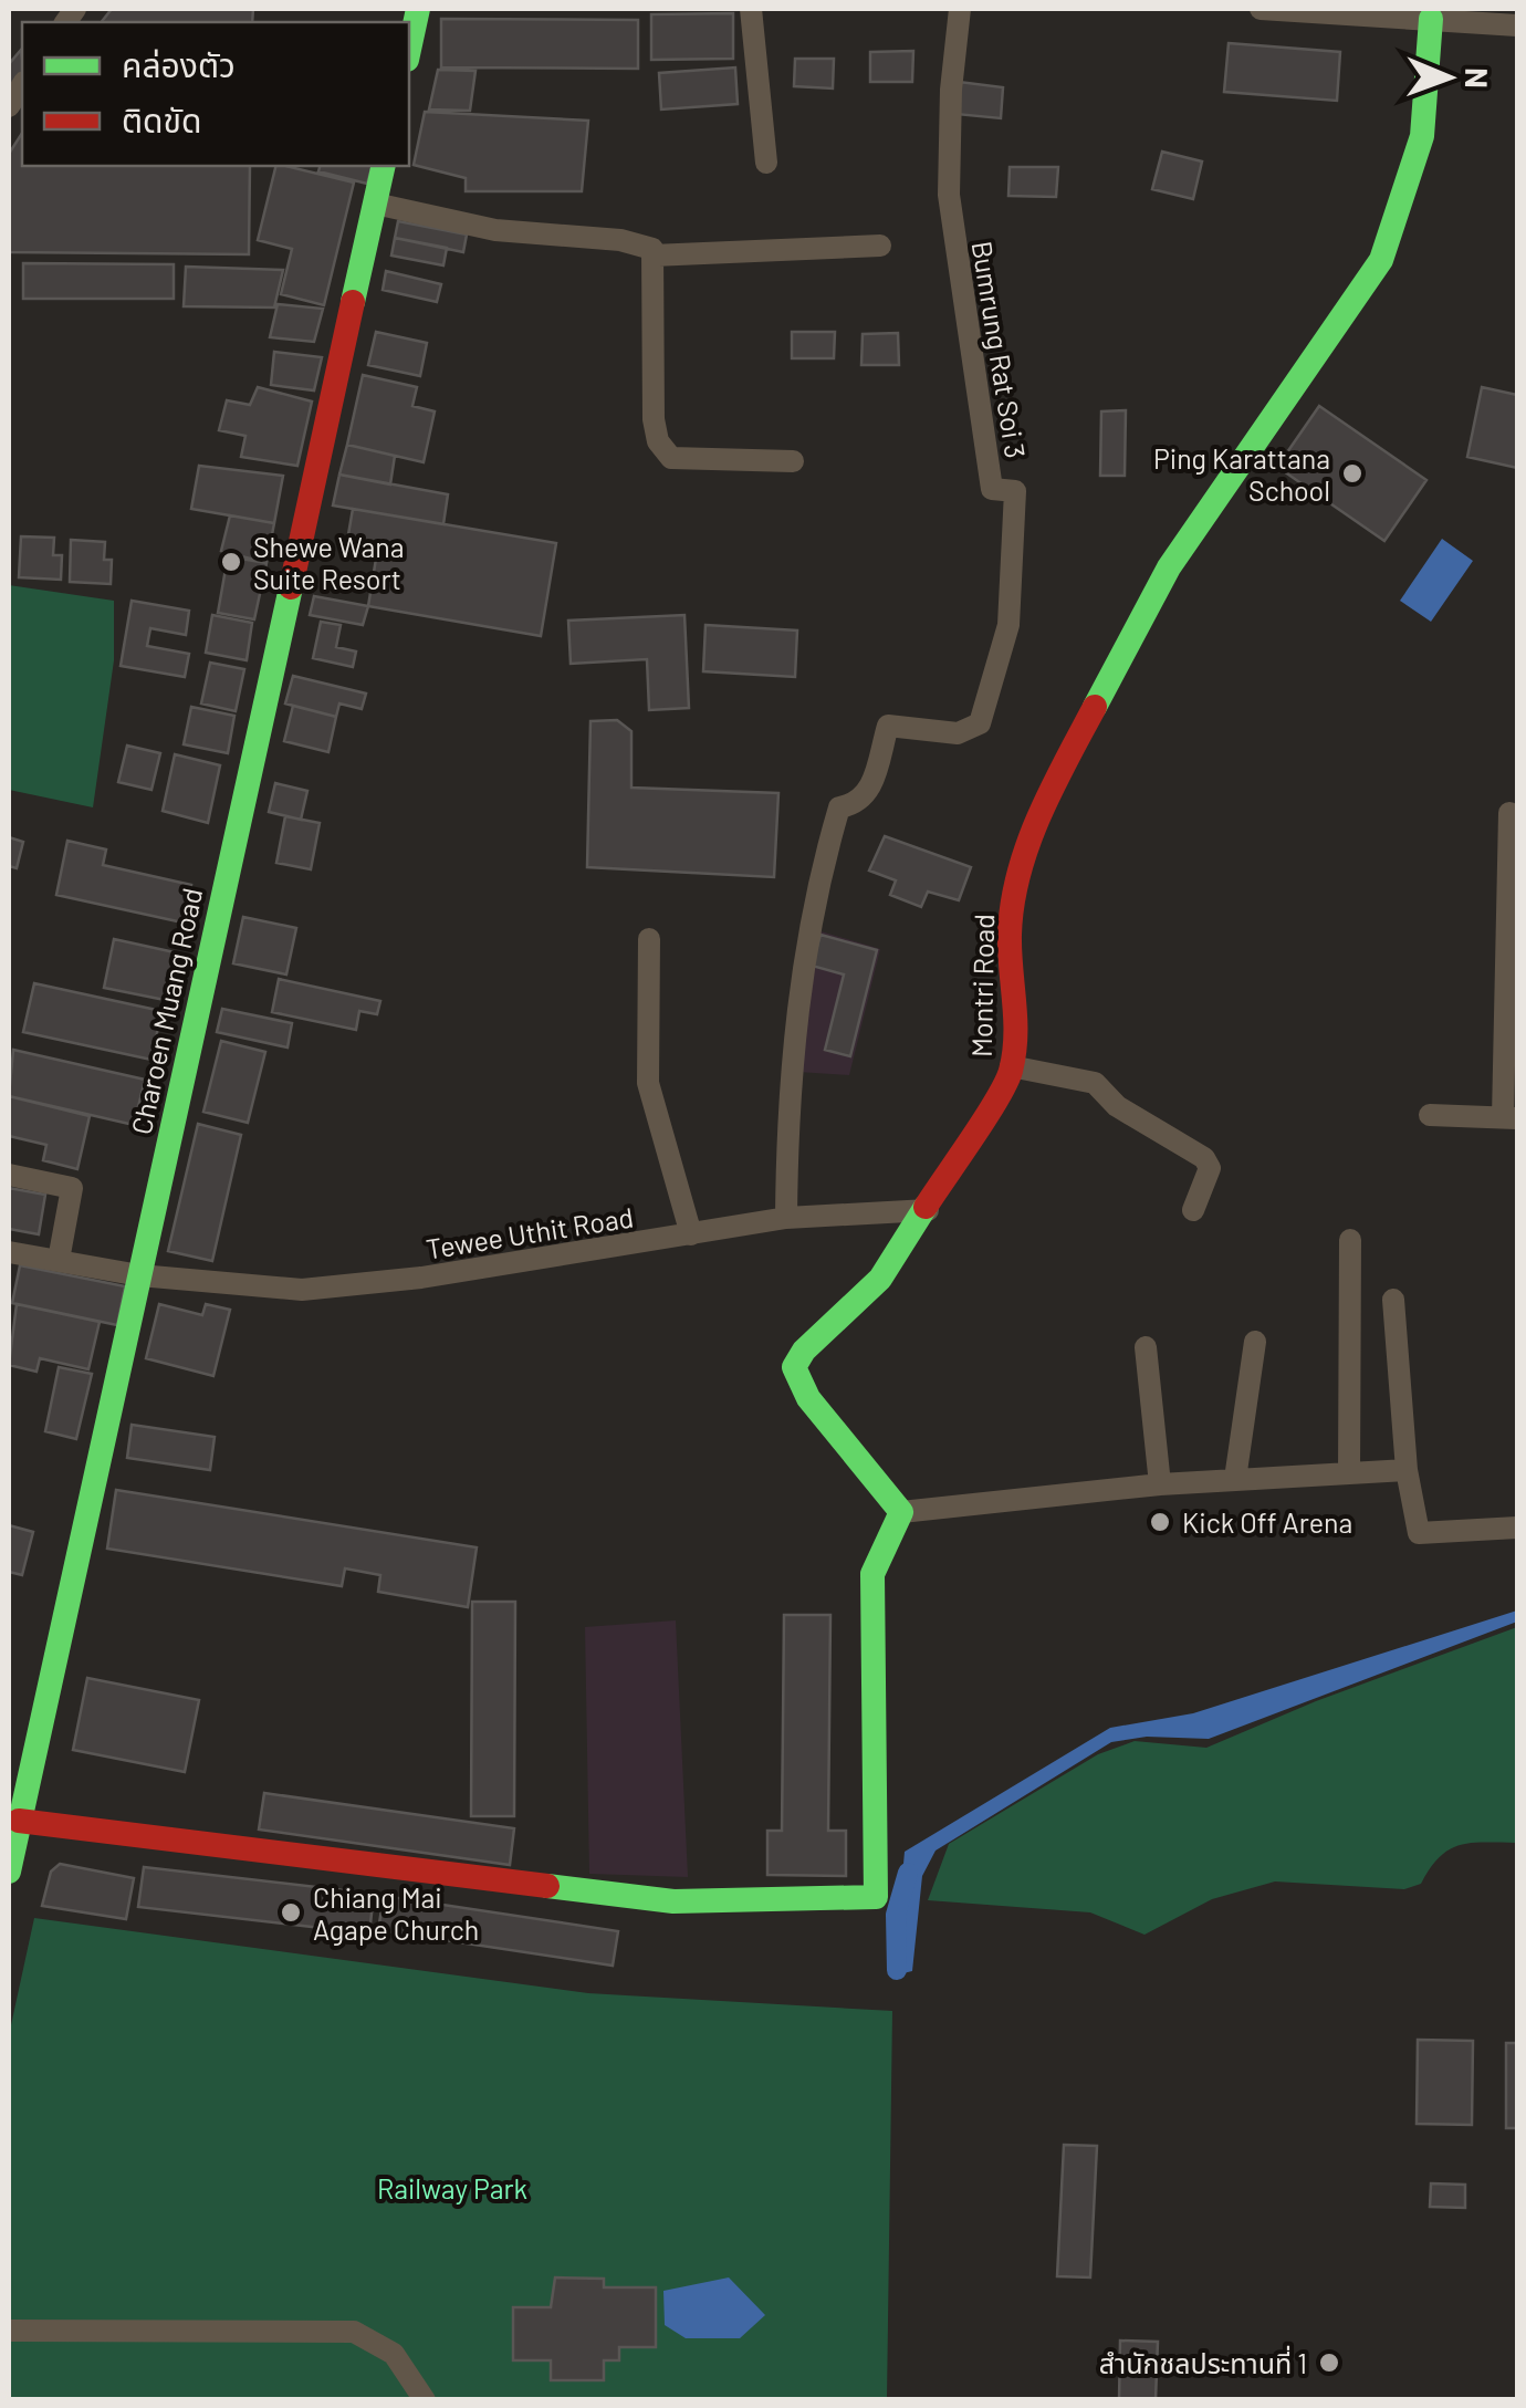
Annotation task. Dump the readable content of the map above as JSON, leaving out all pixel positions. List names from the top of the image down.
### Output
{
  "streets": {
    "street": [
      "Bumrung Rat Soi 3",
      "Montri Road",
      "Charoen Muang Road",
      "Tewee Uthit Road"
    ]
  },
  "crossings": [
    ["Bumrung Rat Soi 3", "Tewee Uthit Road"],
    ["Montri Road", "Tewee Uthit Road"],
    ["Charoen Muang Road", "Tewee Uthit Road"]
  ],
  "parks": ["Railway Park"],
  "places": [
    "Ping Karattana School",
    "Shewe Wana Suite Resort",
    "Kick Off Arena",
    "Chiang Mai Agape Church",
    "สำนักชลประทานที่ 1"
  ],
  "legend": ["คล่องตัว", "ติดขัด"],
  "north": "right"
}
